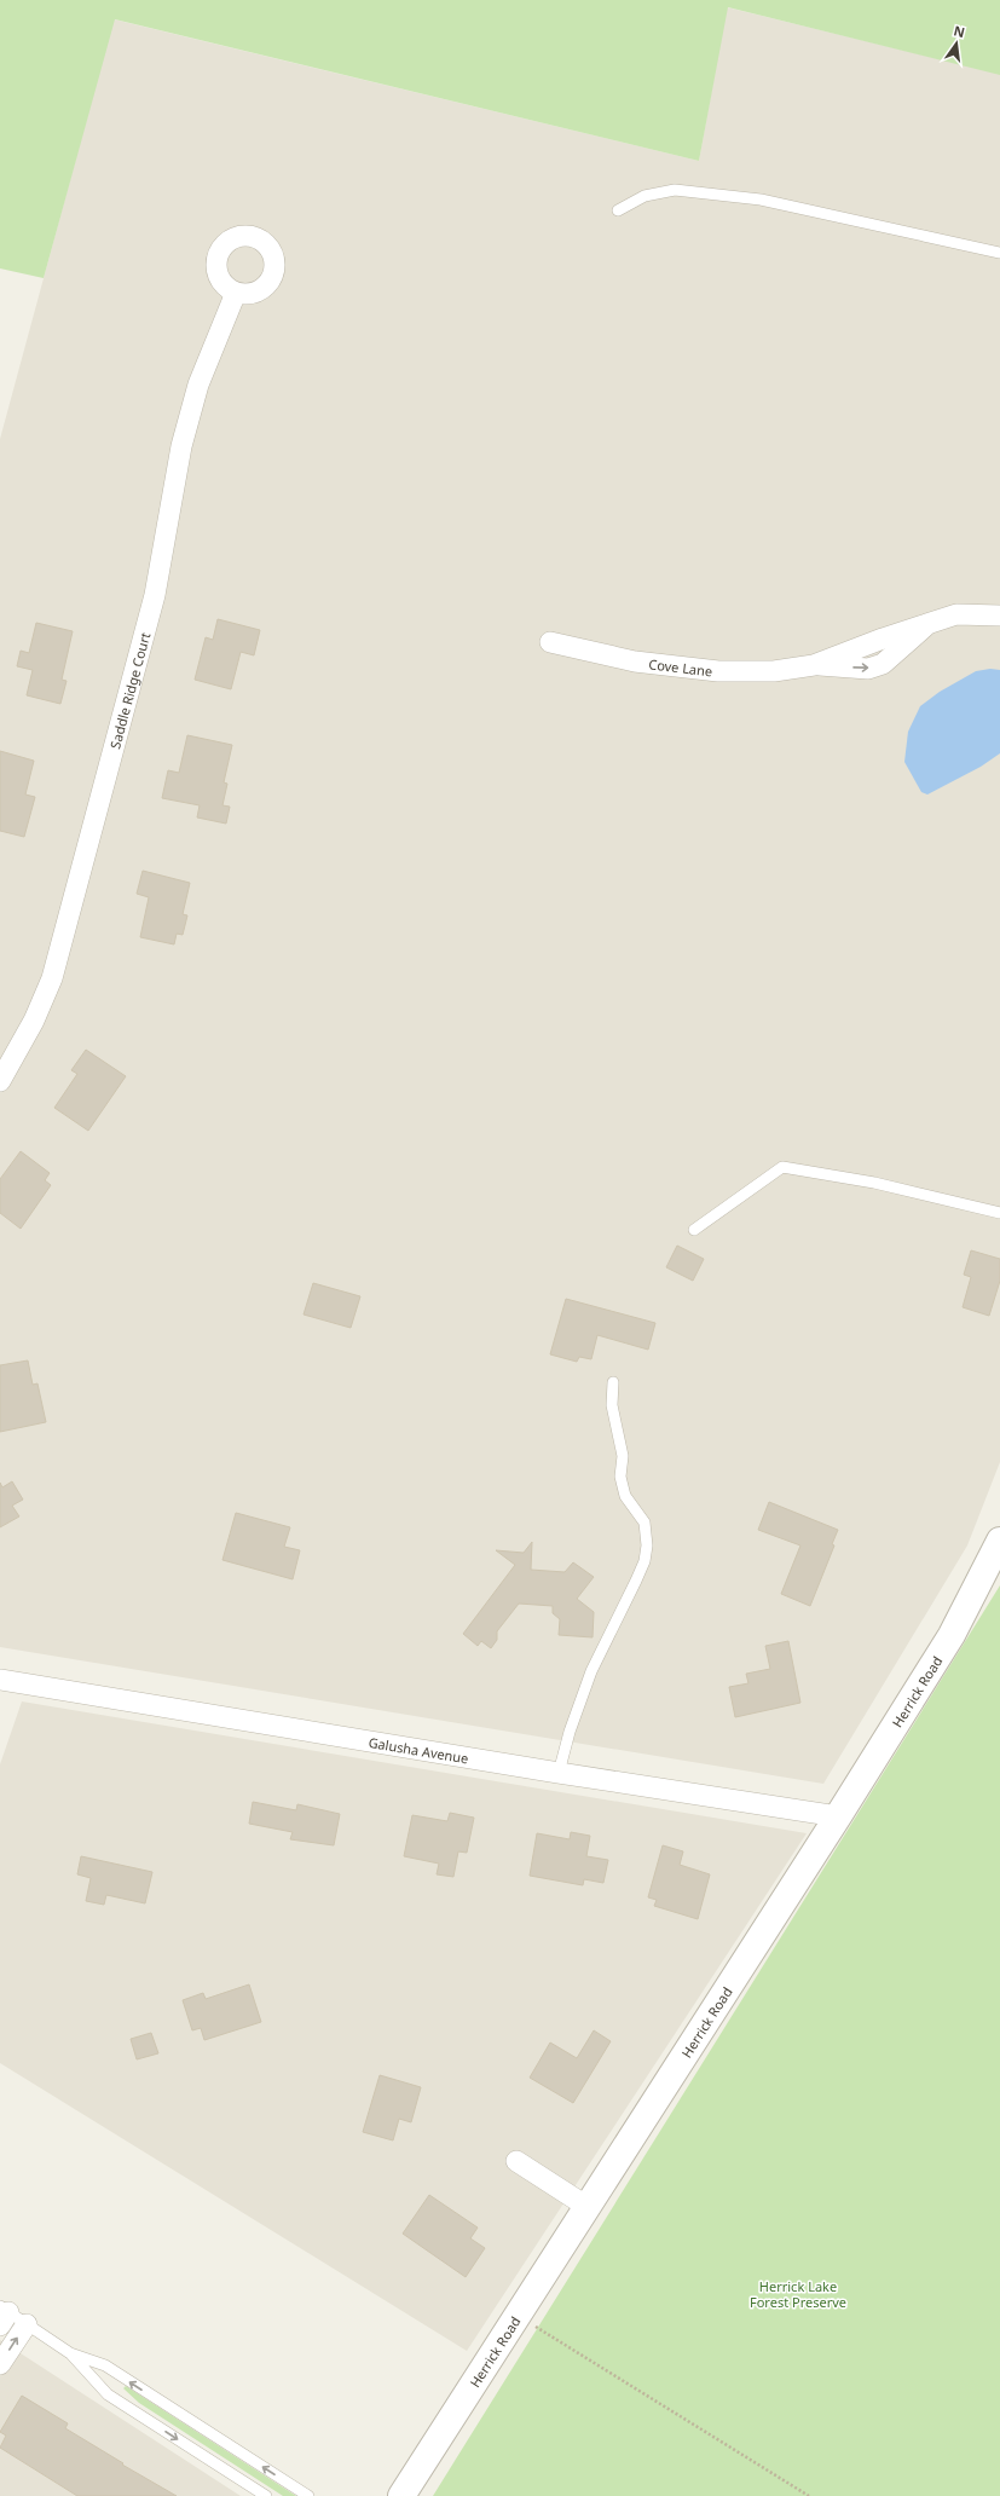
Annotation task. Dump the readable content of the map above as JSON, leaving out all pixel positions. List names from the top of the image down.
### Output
{
  "streets": {
    "street": [
      "Cove Lane",
      "Saddle Ridge Court",
      "Herrick Road",
      "Galusha Avenue"
    ]
  },
  "crossings": [
    ["Herrick Road", "Galusha Avenue"]
  ],
  "parks": ["Herrick Lake Forest Preserve"],
  "north": "top"
}
